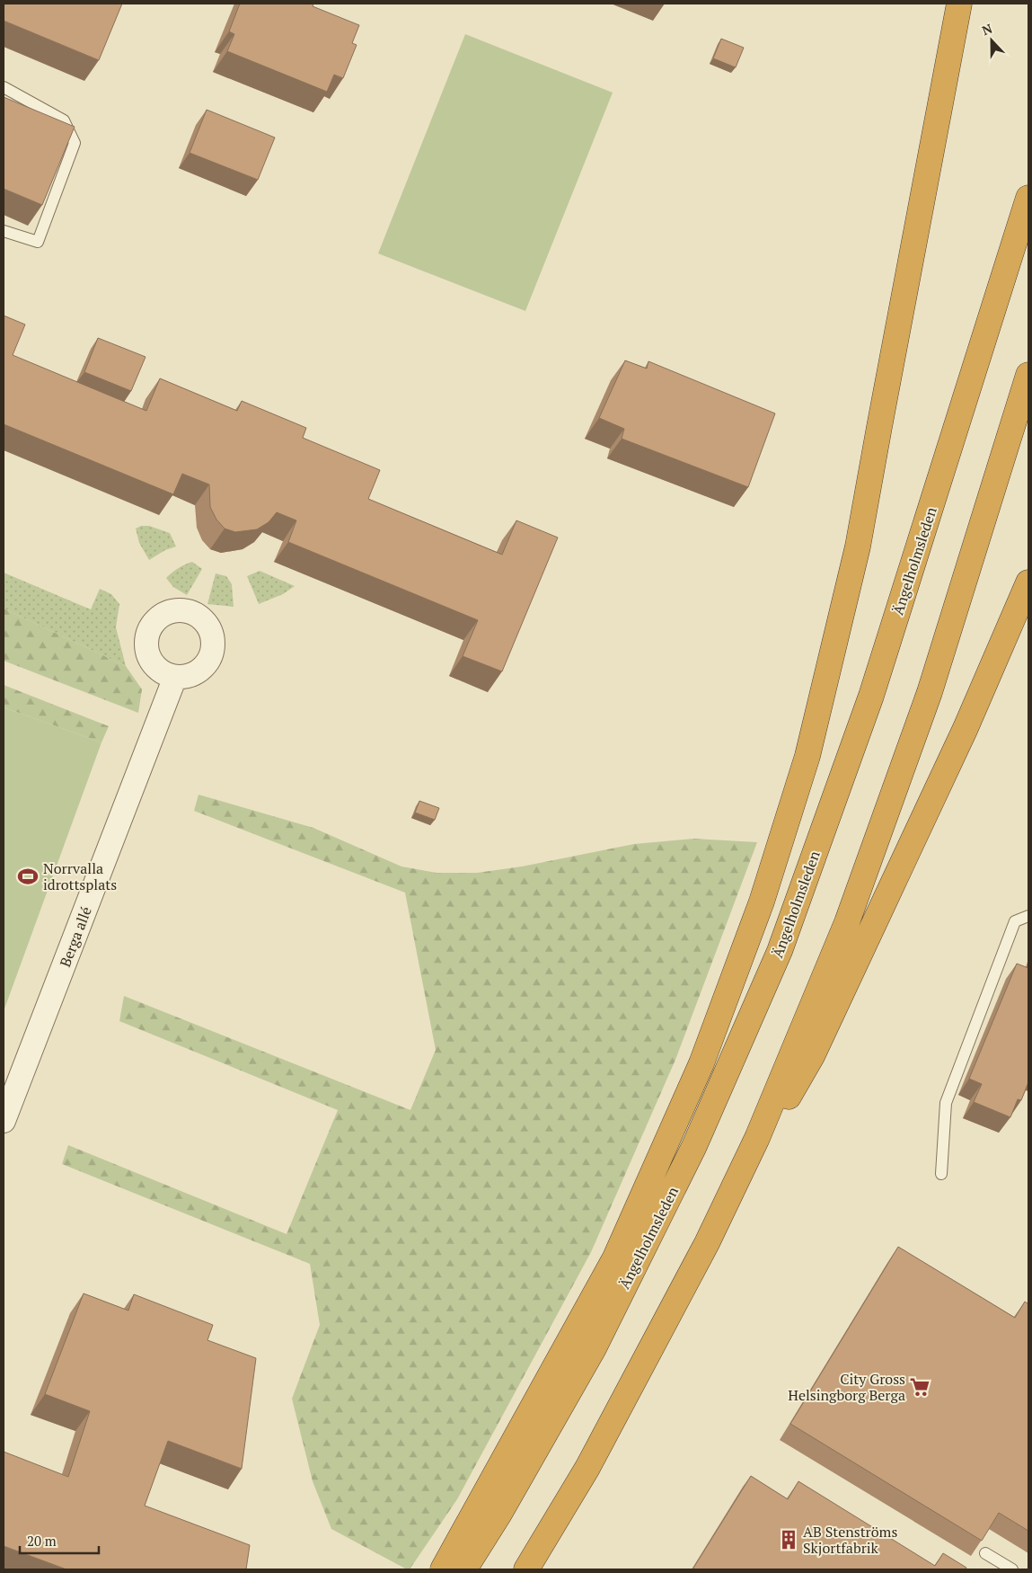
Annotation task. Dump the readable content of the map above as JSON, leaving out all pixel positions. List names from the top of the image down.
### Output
{
  "streets": {
    "highway": ["Ängelholmsleden"],
    "street": ["Berga allé"]
  },
  "places": {
    "sports": ["Norrvalla idrottsplats"],
    "supermarket": ["City Gross Helsingborg Berga"],
    "building": ["AB Stenströms Skjortfabrik"]
  },
  "scale_bar": "20 m",
  "north": "top"
}
